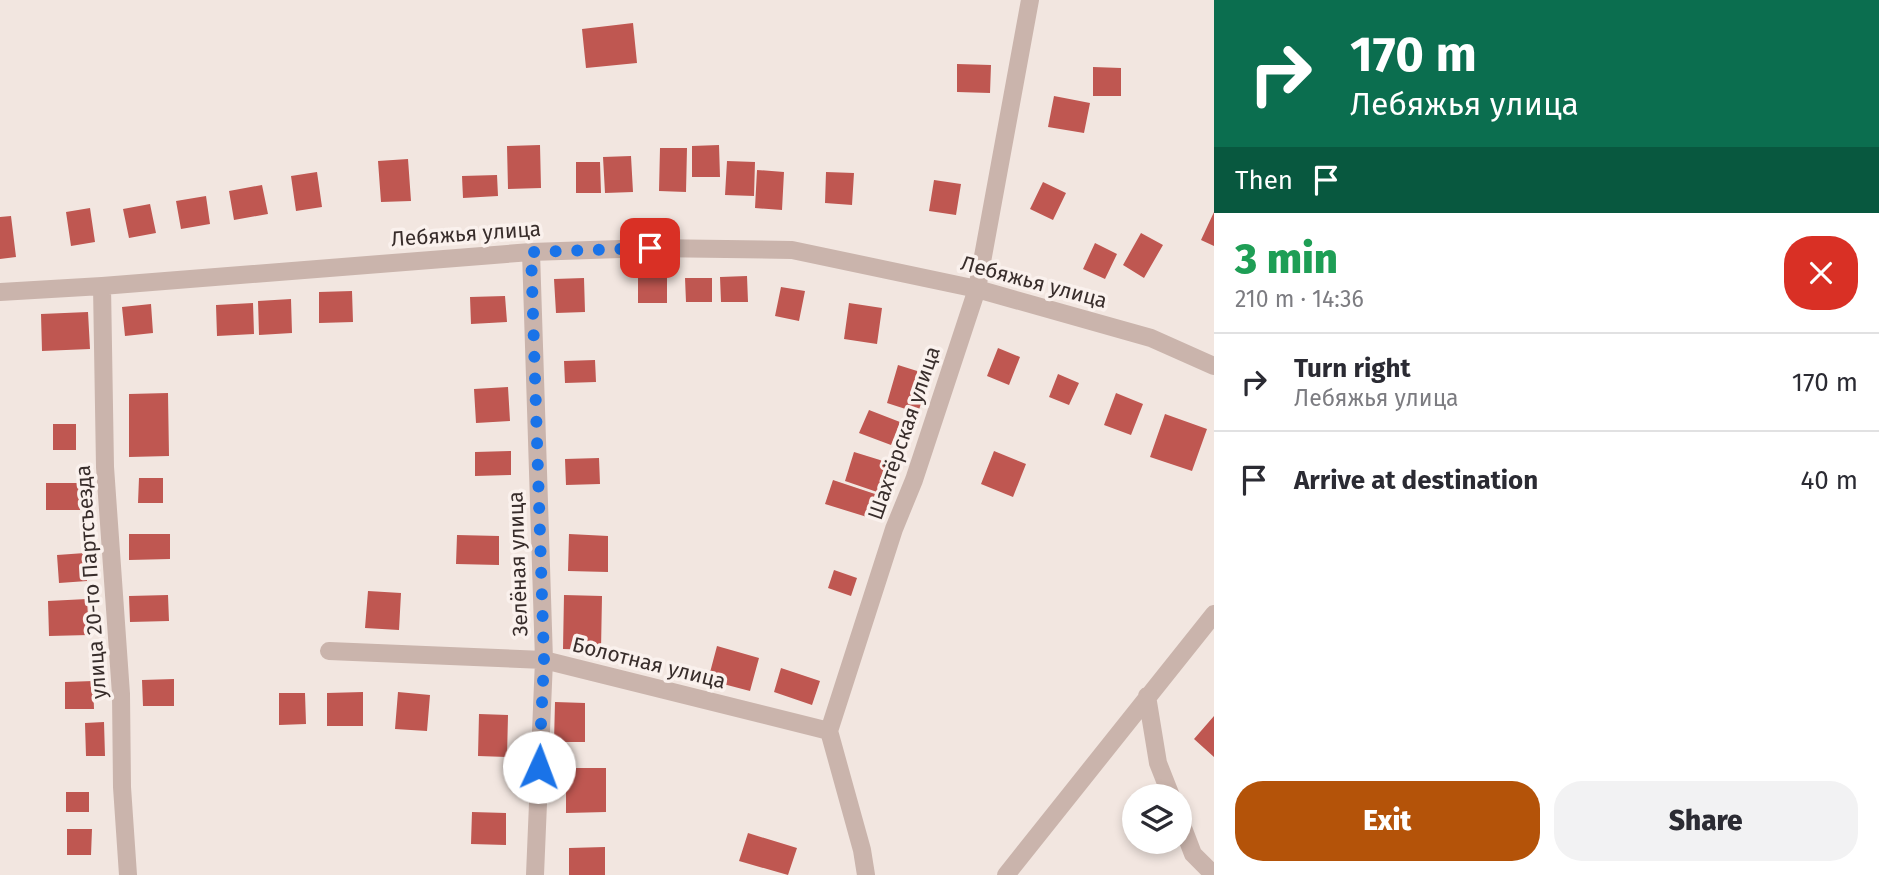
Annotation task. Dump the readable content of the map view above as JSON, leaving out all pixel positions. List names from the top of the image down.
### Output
{
  "streets": {
    "street": [
      "Лебяжья улица",
      "Шахтёрская улица",
      "Зелёная улица",
      "улица 20-го Партсъезда",
      "Болотная улица"
    ]
  },
  "crossings": [
    ["Лебяжья улица", "Шахтёрская улица"],
    ["Лебяжья улица", "Зелёная улица"],
    ["Лебяжья улица", "улица 20-го Партсъезда"],
    ["Шахтёрская улица", "Болотная улица"],
    ["Зелёная улица", "Болотная улица"]
  ],
  "page": {
    "turn": ["170 m", "Лебяжья улица"],
    "then": "Then",
    "heading": ["3 min", "210 m · 14:36"],
    "list": [
      {
        "name": "Turn right",
        "note": "Лебяжья улица",
        "value": "170 m"
      },
      {
        "name": "Arrive at destination",
        "value": "40 m"
      }
    ],
    "buttons": ["Exit", "Share"]
  }
}
